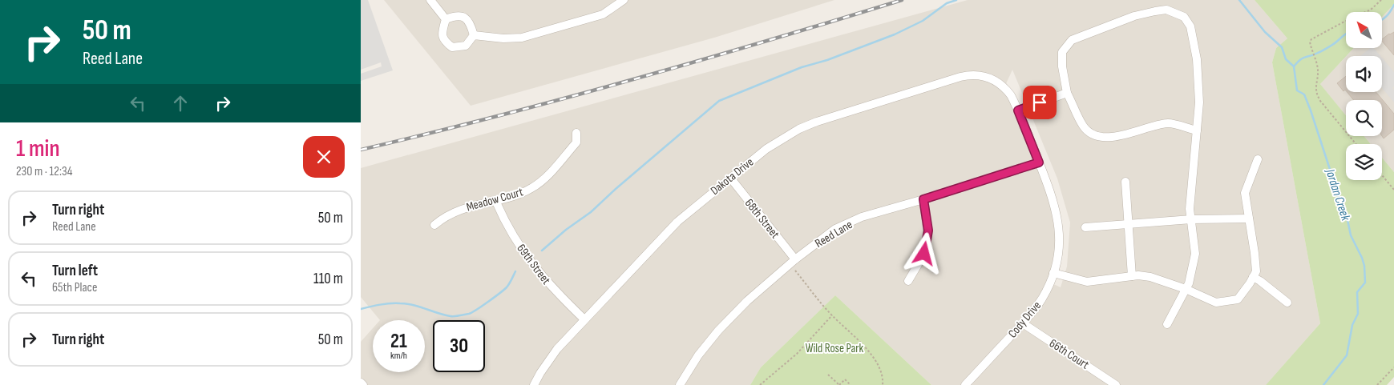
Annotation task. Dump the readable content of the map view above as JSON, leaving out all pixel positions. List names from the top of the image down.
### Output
{
  "streets": {
    "street": [
      "Dakota Drive",
      "Meadow Court",
      "68th Street",
      "Reed Lane",
      "69th Street",
      "Cody Drive",
      "66th Court"
    ]
  },
  "crossings": [
    ["Dakota Drive", "68th Street"],
    ["Dakota Drive", "69th Street"],
    ["Dakota Drive", "Cody Drive"],
    ["Meadow Court", "69th Street"],
    ["68th Street", "Reed Lane"],
    ["Reed Lane", "Cody Drive"],
    ["Cody Drive", "66th Court"]
  ],
  "water": ["Jordan Creek"],
  "parks": ["Wild Rose Park"],
  "north": "top left",
  "page": {
    "turn": ["50 m", "Reed Lane"],
    "heading": ["1 min", "230 m · 12:34"],
    "list": [
      {
        "name": "Turn right",
        "note": "Reed Lane",
        "value": "50 m"
      },
      {
        "name": "Turn left",
        "note": "65th Place",
        "value": "110 m"
      },
      {
        "name": "Turn right",
        "value": "50 m"
      }
    ],
    "speed": "21 km/h",
    "limit": "30"
  }
}
